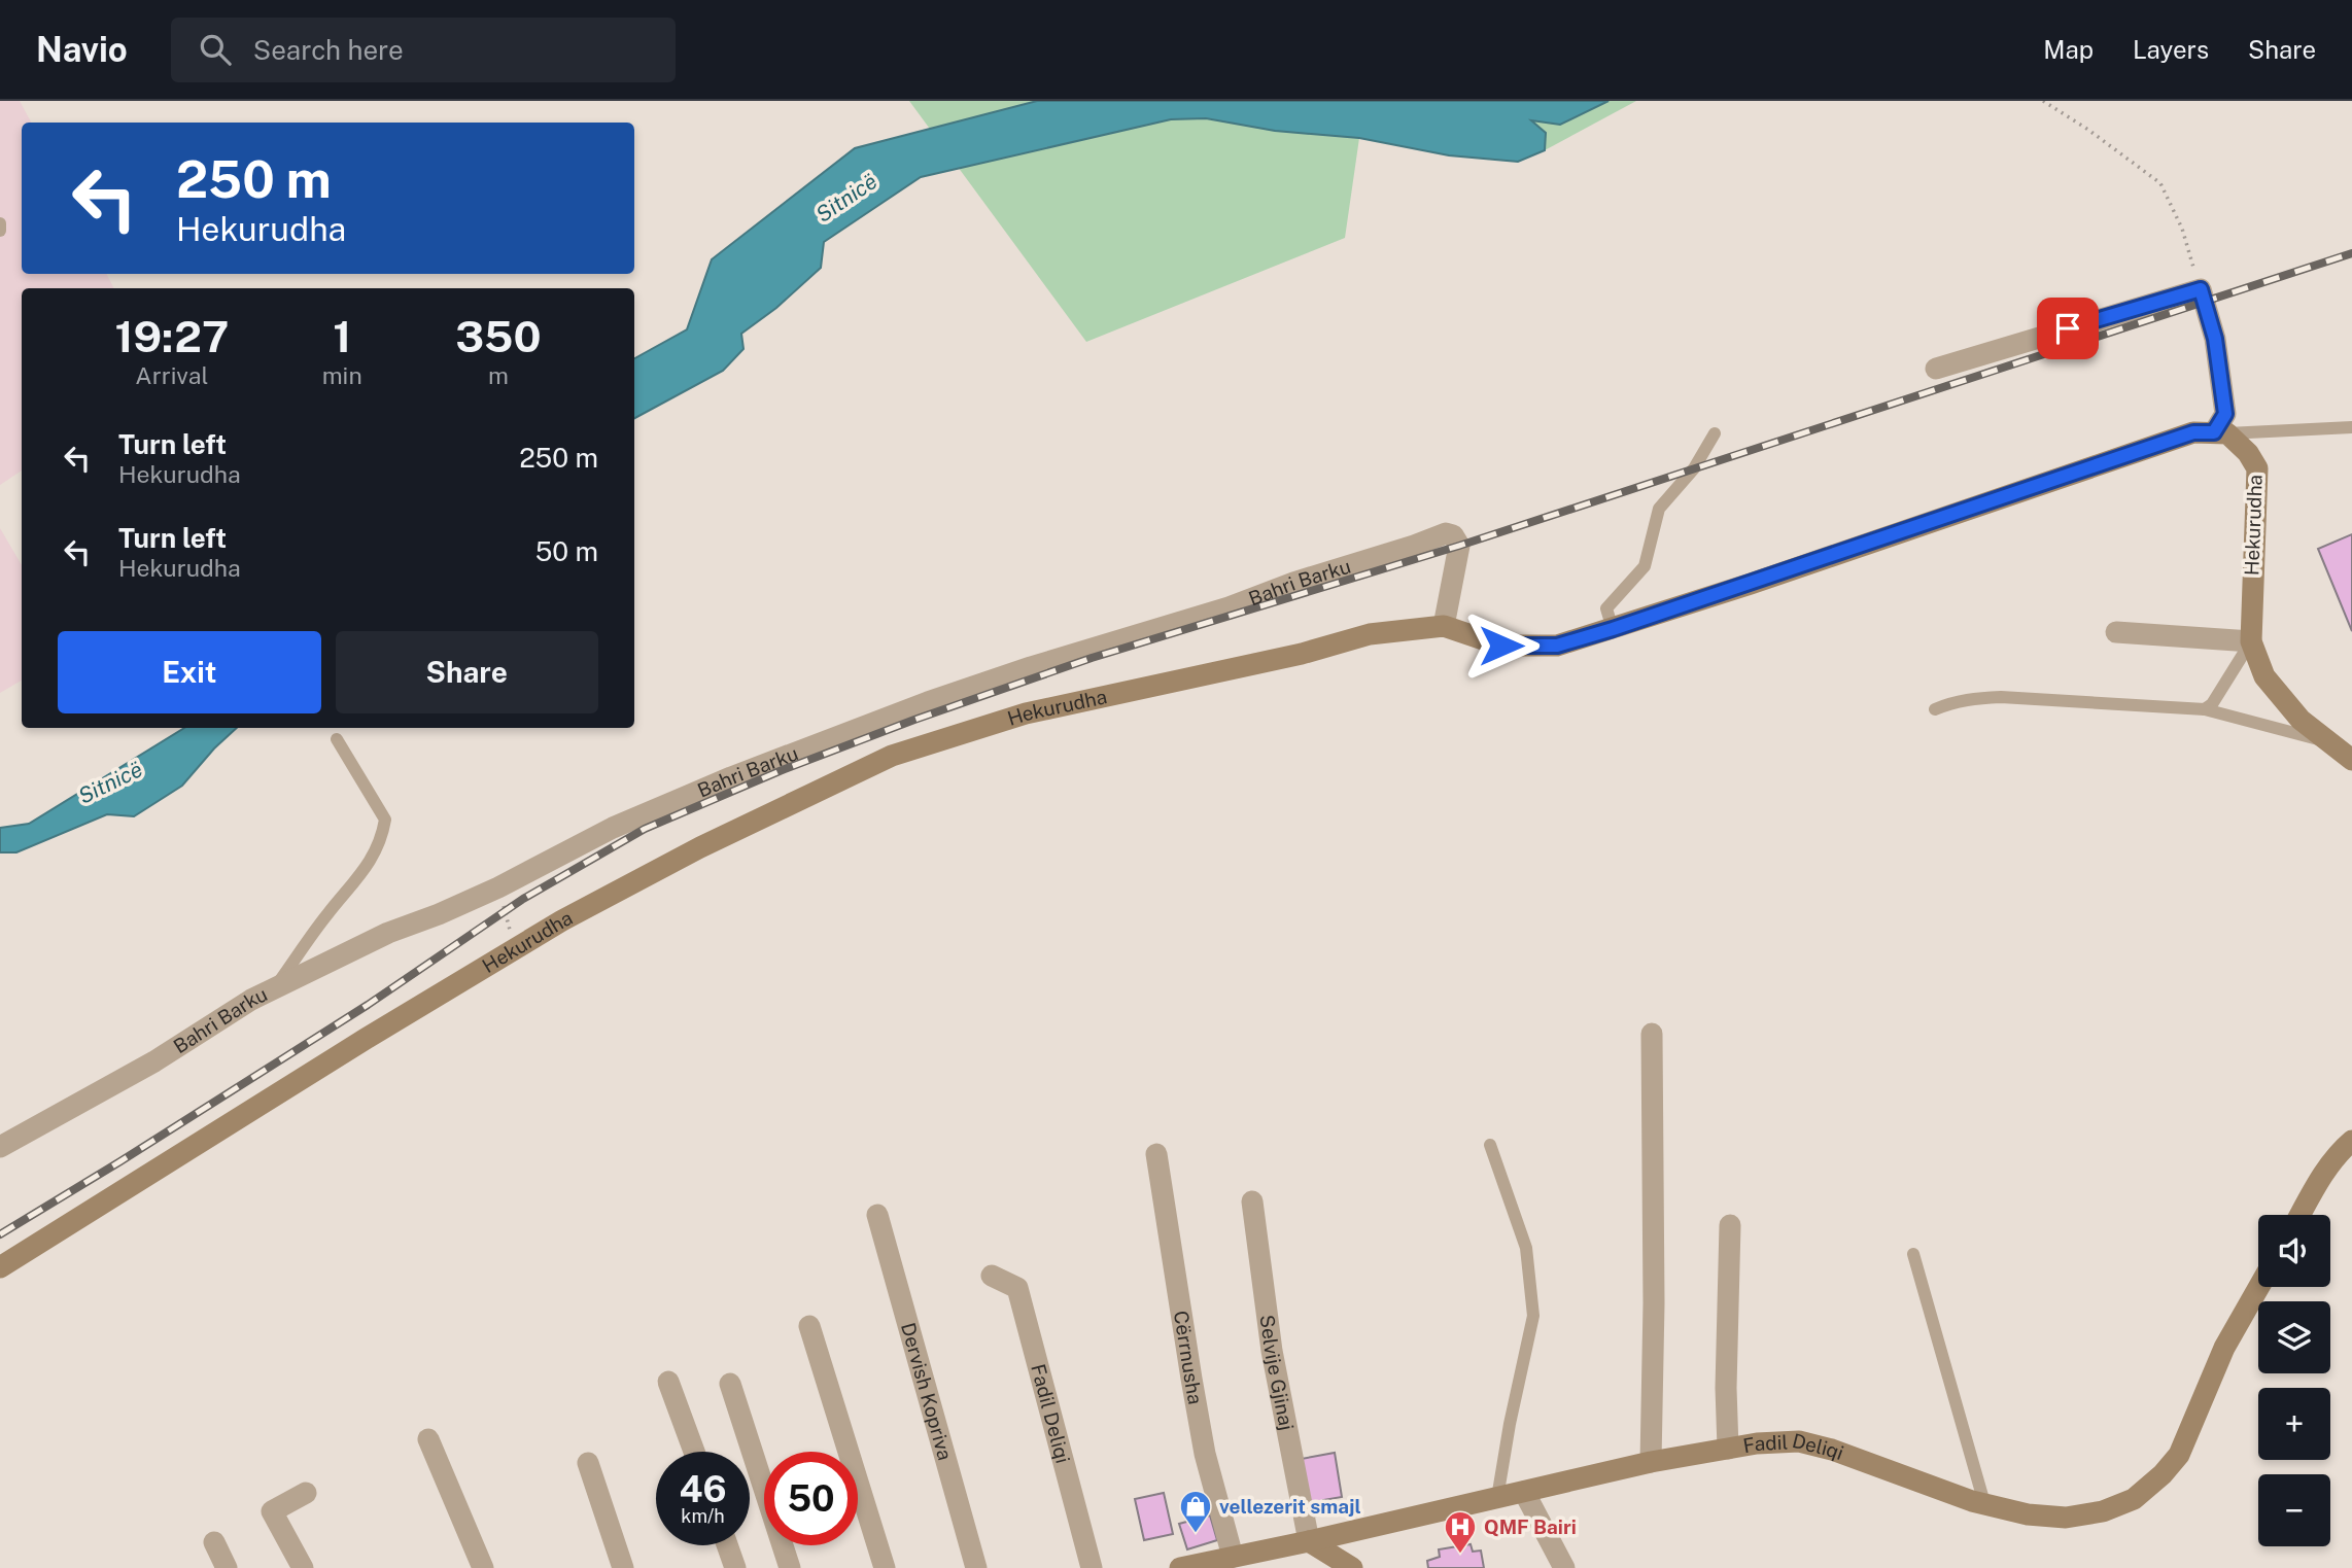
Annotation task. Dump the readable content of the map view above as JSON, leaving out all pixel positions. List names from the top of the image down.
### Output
{
  "streets": {
    "main road": ["Hekurudha", "Fadil Deliqi"],
    "street": [
      "Bahri Barku",
      "Cërrnusha",
      "Selvije Gjinaj",
      "Dervish Kopriva"
    ]
  },
  "crossings": [
    ["Hekurudha", "Bahri Barku"],
    ["Cërrnusha", "Fadil Deliqi"],
    ["Selvije Gjinaj", "Fadil Deliqi"]
  ],
  "water": ["Sitnicë"],
  "places": {
    "shop": ["vellezerit smajl"],
    "hospital": ["QMF Bairi"]
  },
  "page": {
    "header": "Navio",
    "search": "Search here",
    "nav": ["Map", "Layers", "Share"],
    "turn": ["250 m", "Hekurudha"],
    "eta": [
      "19:27",
      "Arrival",
      "1",
      "min",
      "350",
      "m"
    ],
    "list": [
      {
        "name": "Turn left",
        "note": "Hekurudha",
        "value": "250 m"
      },
      {
        "name": "Turn left",
        "note": "Hekurudha",
        "value": "50 m"
      }
    ],
    "buttons": ["Exit", "Share"],
    "map_buttons": ["+", "−"],
    "speed": "46 km/h",
    "limit": "50"
  }
}
